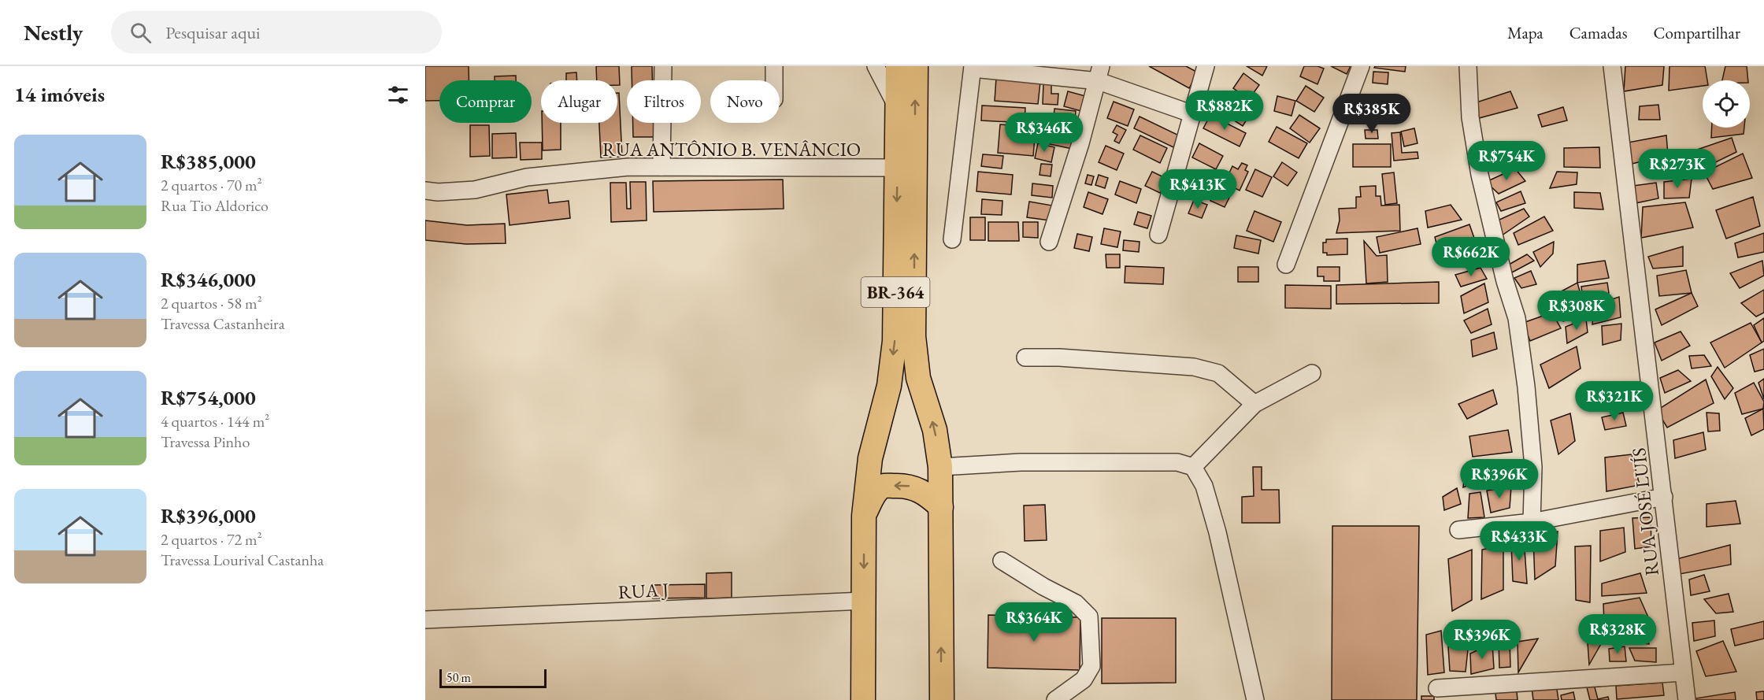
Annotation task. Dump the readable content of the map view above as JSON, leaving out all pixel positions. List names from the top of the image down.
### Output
{
  "streets": {
    "highway": ["BR-364"],
    "street": ["RUA ANTÔNIO B. VENÂNCIO", "RUA JOSÉ LUÍS", "RUA J"]
  },
  "crossings": [
    ["RUA ANTÔNIO B. VENÂNCIO", "BR-364"],
    ["BR-364", "RUA J"]
  ],
  "scale_bar": "50 m",
  "page": {
    "header": "Nestly",
    "search": "Pesquisar aqui",
    "nav": ["Mapa", "Camadas", "Compartilhar"],
    "heading": "14 imóveis",
    "chip": [
      "Comprar",
      "Alugar",
      "Filtros",
      "Novo"
    ],
    "price": [
      "R$882K",
      "R$385K",
      "R$346K",
      "R$754K",
      "R$273K",
      "R$413K",
      "R$662K",
      "R$308K",
      "R$321K",
      "R$396K",
      "R$433K",
      "R$364K",
      "R$328K",
      "R$396K"
    ],
    "list": [
      {
        "name": "R$385,000",
        "note": "2 quartos · 70 m² · Rua Tio Aldorico"
      },
      {
        "name": "R$346,000",
        "note": "2 quartos · 58 m² · Travessa Castanheira"
      },
      {
        "name": "R$754,000",
        "note": "4 quartos · 144 m² · Travessa Pinho"
      },
      {
        "name": "R$396,000",
        "note": "2 quartos · 72 m² · Travessa Lourival Castanha"
      }
    ],
    "scale": "50 m"
  }
}
